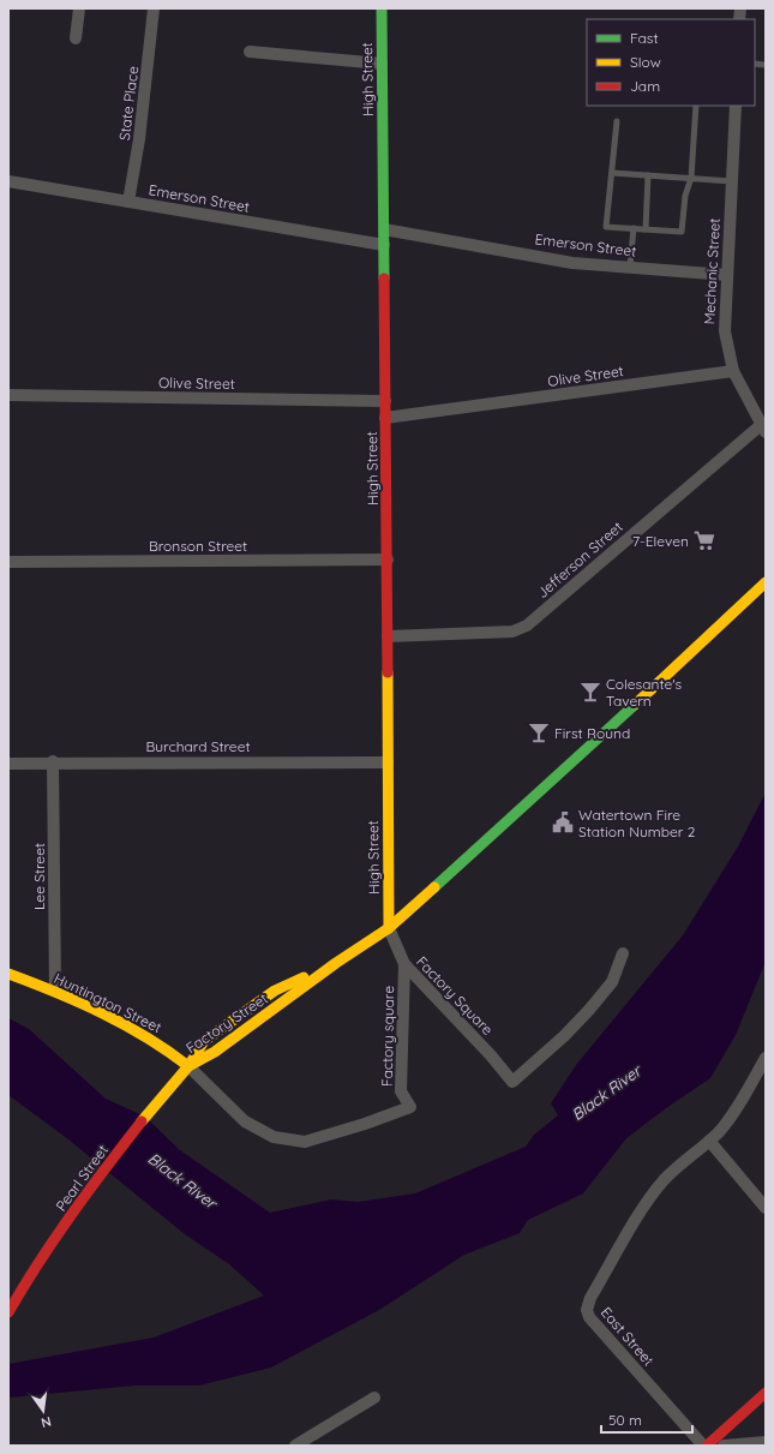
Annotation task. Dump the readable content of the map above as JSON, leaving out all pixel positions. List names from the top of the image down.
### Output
{
  "streets": {
    "street": [
      "High Street",
      "State Place",
      "Emerson Street",
      "Mechanic Street",
      "Olive Street",
      "Bronson Street",
      "Jefferson Street",
      "Burchard Street",
      "Lee Street",
      "Factory Square",
      "Huntington Street",
      "Factory Street",
      "Factory square",
      "Pearl Street",
      "East Street"
    ]
  },
  "crossings": [
    ["High Street", "Emerson Street"],
    ["High Street", "Olive Street"],
    ["High Street", "Bronson Street"],
    ["High Street", "Jefferson Street"],
    ["High Street", "Burchard Street"],
    ["High Street", "Factory Square"],
    ["High Street", "Factory Street"],
    ["State Place", "Emerson Street"],
    ["Emerson Street", "Mechanic Street"],
    ["Mechanic Street", "Olive Street"],
    ["Mechanic Street", "Jefferson Street"],
    ["Burchard Street", "Lee Street"],
    ["Lee Street", "Huntington Street"],
    ["Factory Square", "Factory Street"],
    ["Factory Square", "Factory square"],
    ["Huntington Street", "Factory Street"],
    ["Huntington Street", "Factory square"],
    ["Huntington Street", "Pearl Street"],
    ["Factory Street", "Factory square"],
    ["Factory Street", "Pearl Street"],
    ["Factory square", "Pearl Street"]
  ],
  "water": ["Black River"],
  "places": {
    "supermarket": ["7-Eleven"],
    "bar": ["Colesante's Tavern", "First Round"],
    "public building": ["Watertown Fire Station Number 2"]
  },
  "legend": ["Fast", "Slow", "Jam"],
  "scale_bar": "50 m",
  "north": "bottom"
}
